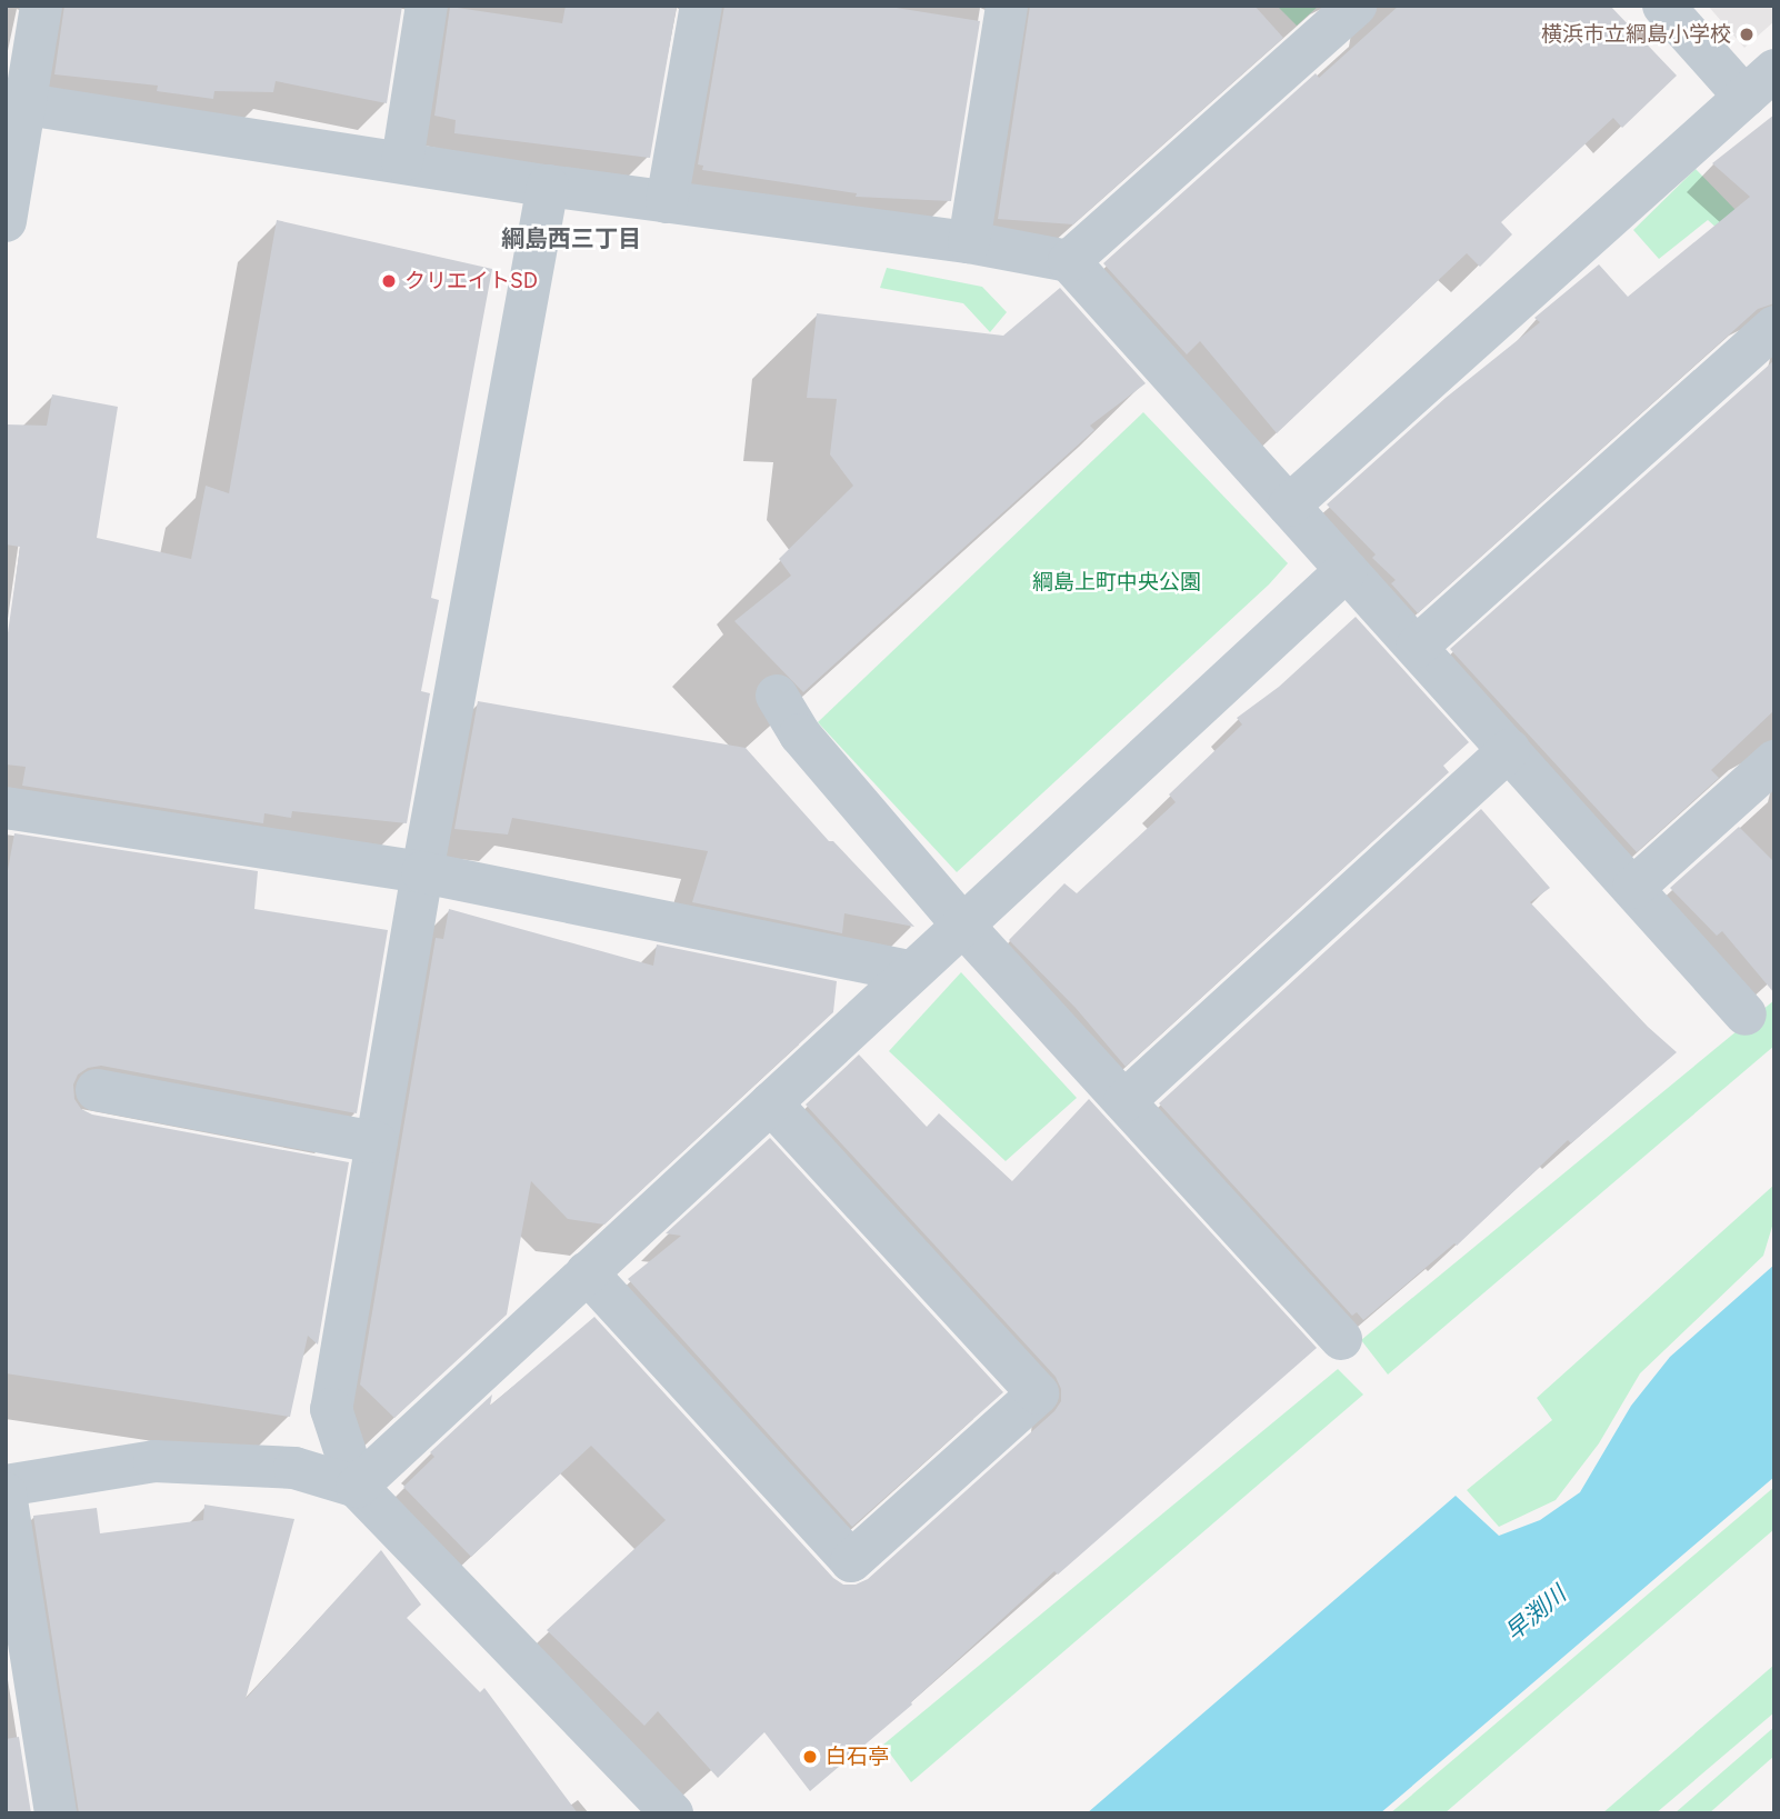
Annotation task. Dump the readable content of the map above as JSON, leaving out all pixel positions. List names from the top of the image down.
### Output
{
  "districts": ["綱島西三丁目"],
  "water": ["早渕川"],
  "parks": ["綱島上町中央公園"],
  "places": ["横浜市立綱島小学校", "クリエイトSD", "白石亭"]
}
